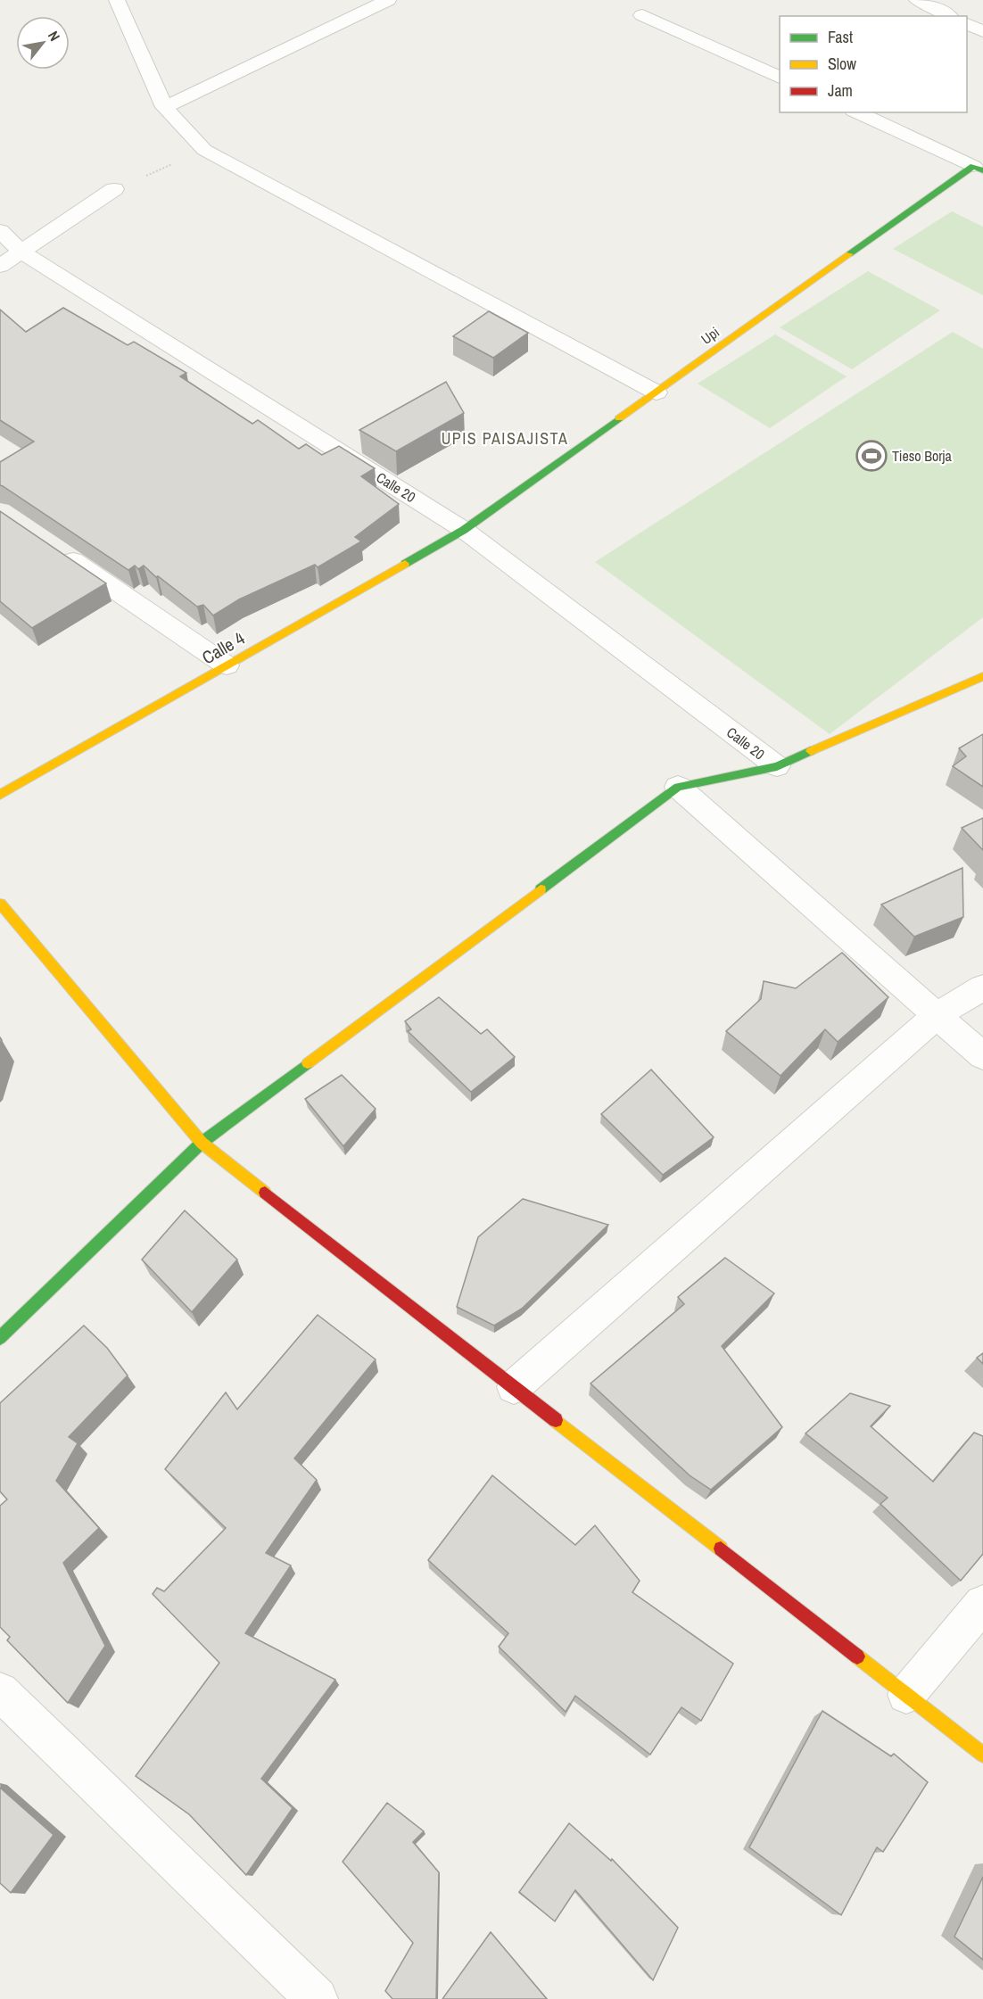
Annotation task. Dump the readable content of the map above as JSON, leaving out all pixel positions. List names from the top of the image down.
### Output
{
  "streets": {
    "street": ["Upi", "Calle 20", "Calle 4"]
  },
  "crossings": [
    ["Upi", "Calle 20"],
    ["Upi", "Calle 4"],
    ["Calle 20", "Calle 4"]
  ],
  "districts": ["UPIS PAISAJISTA"],
  "places": {
    "sports": ["Tieso Borja"]
  },
  "legend": ["Fast", "Slow", "Jam"],
  "north": "top right"
}
